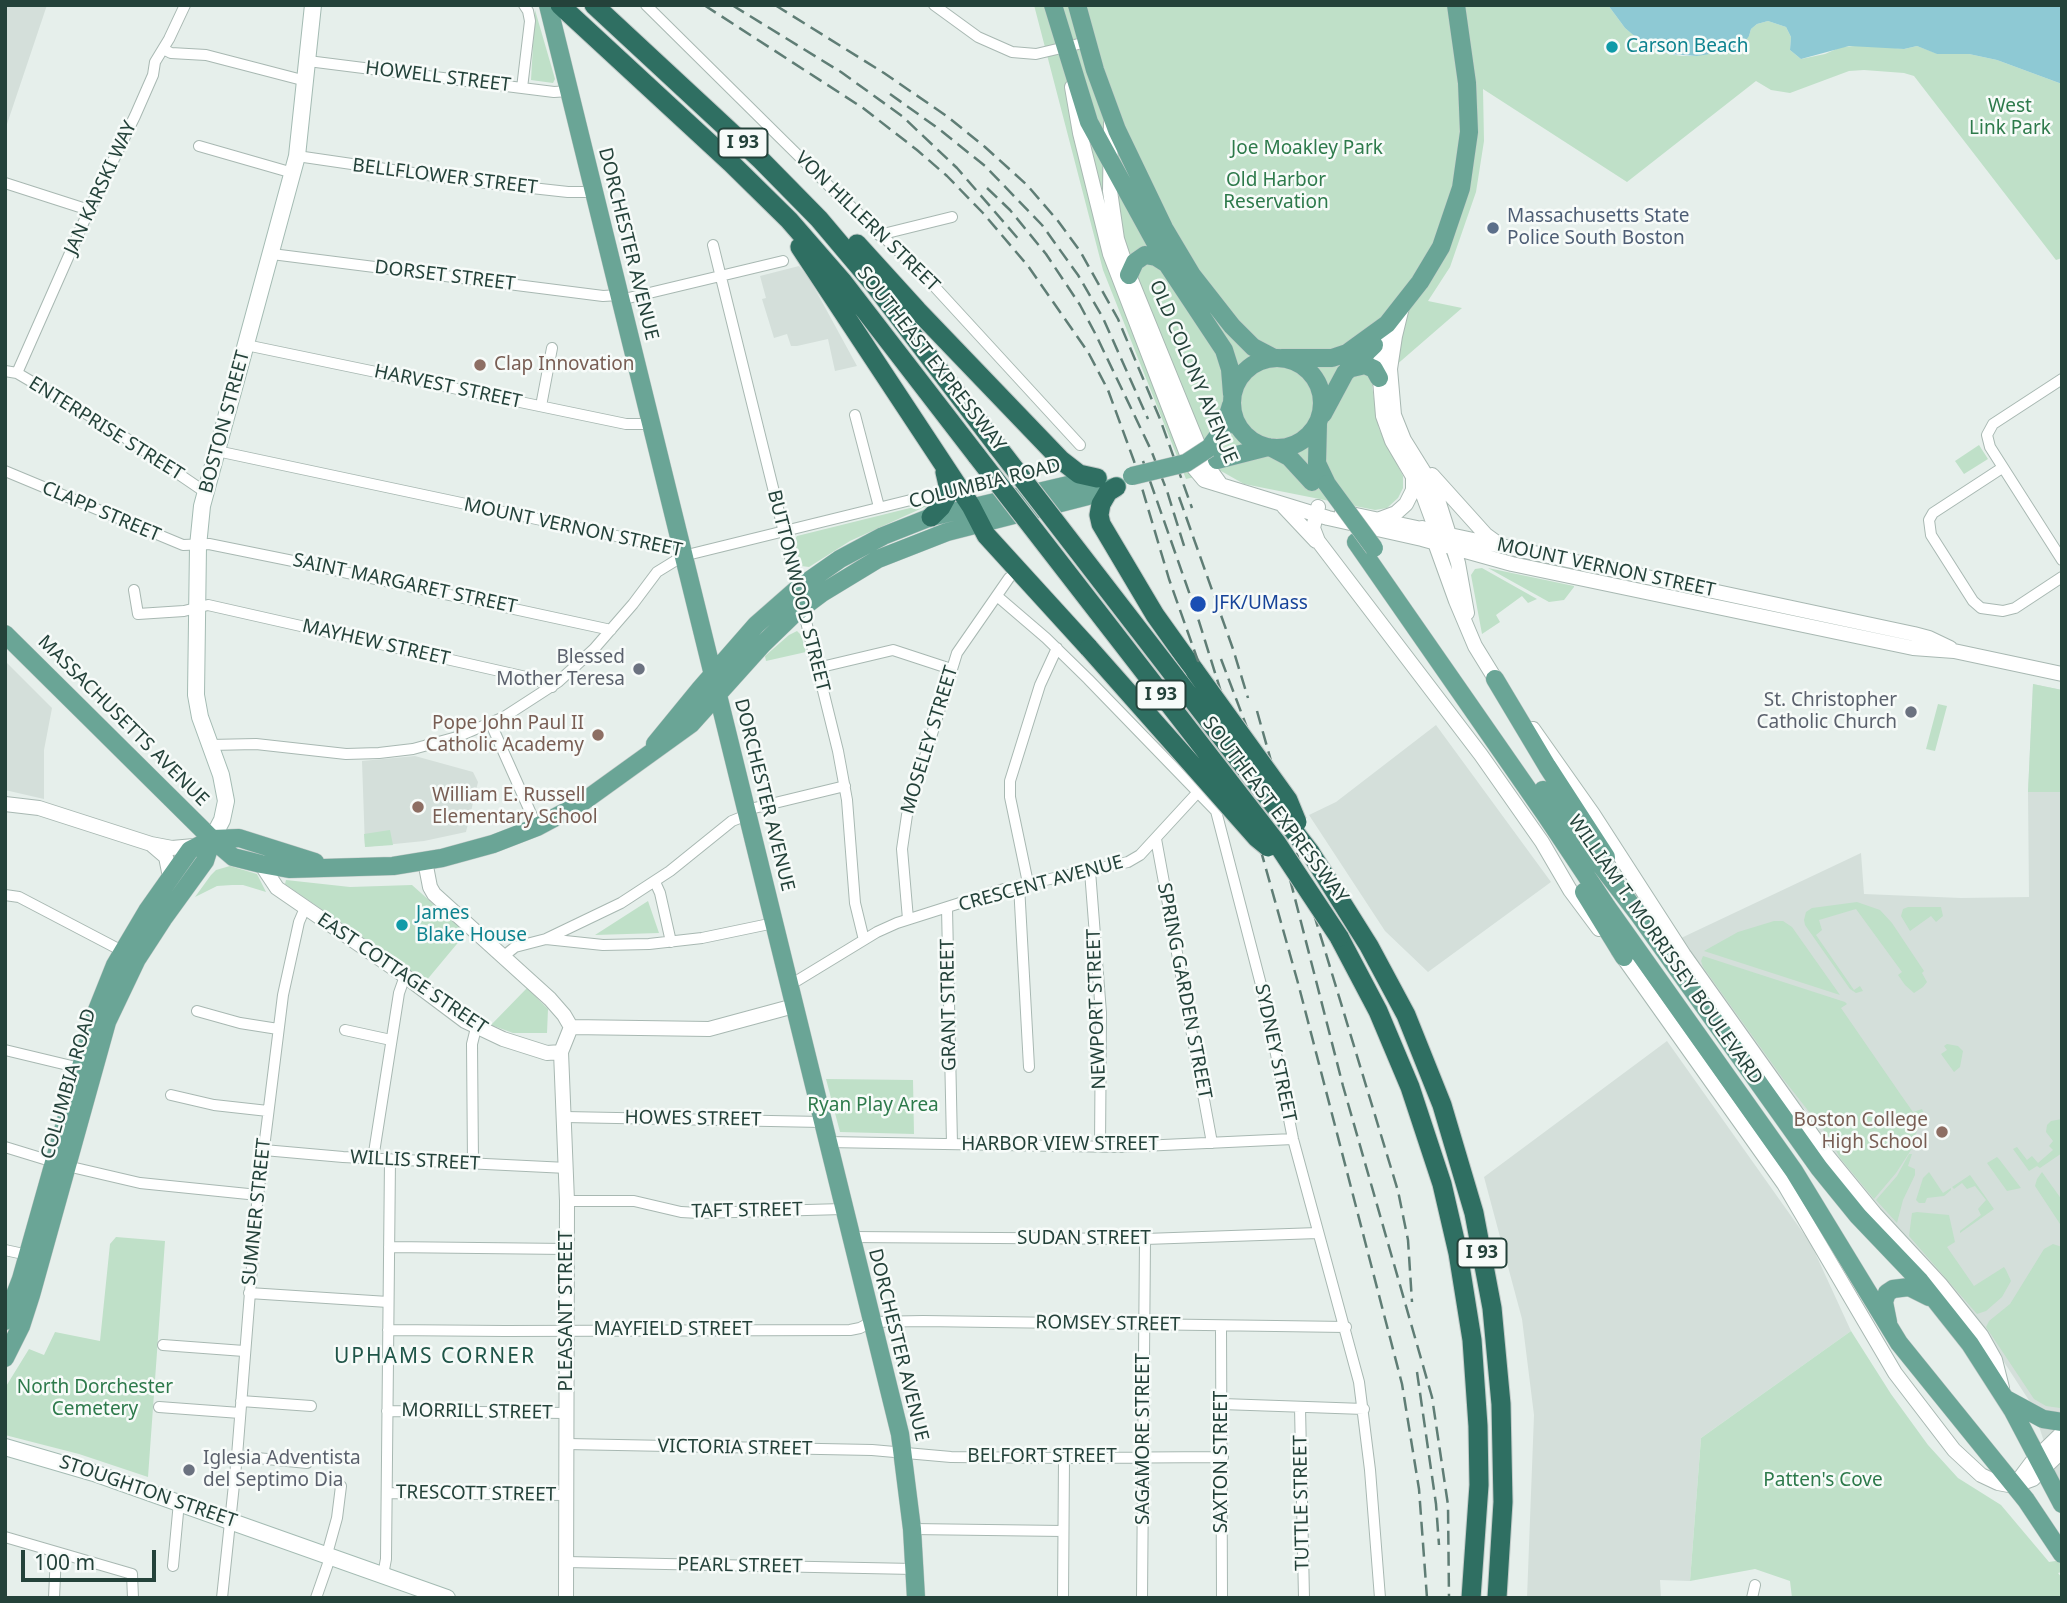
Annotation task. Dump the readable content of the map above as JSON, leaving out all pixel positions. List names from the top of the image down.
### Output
{
  "streets": {
    "highway": ["I 93", "SOUTHEAST EXPRESSWAY"],
    "main road": [
      "DORCHESTER AVENUE",
      "OLD COLONY AVENUE",
      "BOSTON STREET",
      "COLUMBIA ROAD",
      "MASSACHUSETTS AVENUE",
      "WILLIAM T. MORRISSEY BOULEVARD",
      "STOUGHTON STREET"
    ],
    "street": [
      "HOWELL STREET",
      "BELLFLOWER STREET",
      "JAN KARSKI WAY",
      "VON HILLERN STREET",
      "DORSET STREET",
      "HARVEST STREET",
      "ENTERPRISE STREET",
      "CLAPP STREET",
      "MOUNT VERNON STREET",
      "SAINT MARGARET STREET",
      "BUTTONWOOD STREET",
      "MAYHEW STREET",
      "MOSELEY STREET",
      "CRESCENT AVENUE",
      "EAST COTTAGE STREET",
      "SPRING GARDEN STREET",
      "GRANT STREET",
      "NEWPORT STREET",
      "SYDNEY STREET",
      "HOWES STREET",
      "HARBOR VIEW STREET",
      "WILLIS STREET",
      "TAFT STREET",
      "SUMNER STREET",
      "SUDAN STREET",
      "PLEASANT STREET",
      "ROMSEY STREET",
      "MAYFIELD STREET",
      "MORRILL STREET",
      "SAGAMORE STREET",
      "VICTORIA STREET",
      "BELFORT STREET",
      "SAXTON STREET",
      "TRESCOTT STREET",
      "TUTTLE STREET",
      "PEARL STREET"
    ]
  },
  "crossings": [
    ["HOWELL STREET", "DORCHESTER AVENUE"],
    ["HOWELL STREET", "BOSTON STREET"],
    ["BELLFLOWER STREET", "DORCHESTER AVENUE"],
    ["BELLFLOWER STREET", "BOSTON STREET"],
    ["JAN KARSKI WAY", "ENTERPRISE STREET"],
    ["DORCHESTER AVENUE", "DORSET STREET"],
    ["DORCHESTER AVENUE", "SOUTHEAST EXPRESSWAY"],
    ["DORCHESTER AVENUE", "HARVEST STREET"],
    ["DORCHESTER AVENUE", "COLUMBIA ROAD"],
    ["DORCHESTER AVENUE", "MOUNT VERNON STREET"],
    ["DORCHESTER AVENUE", "CRESCENT AVENUE"],
    ["DORCHESTER AVENUE", "HOWES STREET"],
    ["DORCHESTER AVENUE", "HARBOR VIEW STREET"],
    ["DORCHESTER AVENUE", "TAFT STREET"],
    ["DORCHESTER AVENUE", "SUDAN STREET"],
    ["DORCHESTER AVENUE", "ROMSEY STREET"],
    ["DORCHESTER AVENUE", "MAYFIELD STREET"],
    ["DORCHESTER AVENUE", "VICTORIA STREET"],
    ["DORCHESTER AVENUE", "BELFORT STREET"],
    ["DORCHESTER AVENUE", "PEARL STREET"],
    ["DORSET STREET", "BOSTON STREET"],
    ["DORSET STREET", "BUTTONWOOD STREET"],
    ["OLD COLONY AVENUE", "MOUNT VERNON STREET"],
    ["HARVEST STREET", "BOSTON STREET"],
    ["BOSTON STREET", "ENTERPRISE STREET"],
    ["BOSTON STREET", "COLUMBIA ROAD"],
    ["BOSTON STREET", "CLAPP STREET"],
    ["BOSTON STREET", "MOUNT VERNON STREET"],
    ["BOSTON STREET", "SAINT MARGARET STREET"],
    ["BOSTON STREET", "MAYHEW STREET"],
    ["BOSTON STREET", "MASSACHUSETTS AVENUE"],
    ["COLUMBIA ROAD", "BUTTONWOOD STREET"],
    ["COLUMBIA ROAD", "MASSACHUSETTS AVENUE"],
    ["COLUMBIA ROAD", "WILLIAM T. MORRISSEY BOULEVARD"],
    ["COLUMBIA ROAD", "EAST COTTAGE STREET"],
    ["CLAPP STREET", "SAINT MARGARET STREET"],
    ["MOUNT VERNON STREET", "BUTTONWOOD STREET"],
    ["MOUNT VERNON STREET", "WILLIAM T. MORRISSEY BOULEVARD"],
    ["BUTTONWOOD STREET", "CRESCENT AVENUE"],
    ["MOSELEY STREET", "CRESCENT AVENUE"],
    ["MOSELEY STREET", "SYDNEY STREET"],
    ["CRESCENT AVENUE", "SPRING GARDEN STREET"],
    ["CRESCENT AVENUE", "GRANT STREET"],
    ["CRESCENT AVENUE", "NEWPORT STREET"],
    ["CRESCENT AVENUE", "SYDNEY STREET"],
    ["EAST COTTAGE STREET", "SUMNER STREET"],
    ["EAST COTTAGE STREET", "PLEASANT STREET"],
    ["SPRING GARDEN STREET", "HARBOR VIEW STREET"],
    ["GRANT STREET", "HARBOR VIEW STREET"],
    ["NEWPORT STREET", "HARBOR VIEW STREET"],
    ["SYDNEY STREET", "HARBOR VIEW STREET"],
    ["SYDNEY STREET", "SUDAN STREET"],
    ["SYDNEY STREET", "ROMSEY STREET"],
    ["HOWES STREET", "PLEASANT STREET"],
    ["WILLIS STREET", "SUMNER STREET"],
    ["WILLIS STREET", "PLEASANT STREET"],
    ["TAFT STREET", "PLEASANT STREET"],
    ["SUMNER STREET", "STOUGHTON STREET"],
    ["SUDAN STREET", "SAGAMORE STREET"],
    ["PLEASANT STREET", "MAYFIELD STREET"],
    ["PLEASANT STREET", "MORRILL STREET"],
    ["PLEASANT STREET", "VICTORIA STREET"],
    ["PLEASANT STREET", "TRESCOTT STREET"],
    ["PLEASANT STREET", "PEARL STREET"],
    ["ROMSEY STREET", "MAYFIELD STREET"],
    ["ROMSEY STREET", "SAGAMORE STREET"],
    ["ROMSEY STREET", "SAXTON STREET"],
    ["SAGAMORE STREET", "BELFORT STREET"],
    ["VICTORIA STREET", "BELFORT STREET"],
    ["BELFORT STREET", "SAXTON STREET"]
  ],
  "districts": ["UPHAMS CORNER"],
  "parks": [
    "West Link Park",
    "Joe Moakley Park",
    "Old Harbor Reservation",
    "Ryan Play Area",
    "North Dorchester Cemetery",
    "Patten's Cove"
  ],
  "places": [
    "Carson Beach",
    "Massachusetts State Police South Boston",
    "Clap Innovation",
    "JFK/UMass",
    "Blessed Mother Teresa",
    "St. Christopher Catholic Church",
    "Pope John Paul II Catholic Academy",
    "William E. Russell Elementary School",
    "James Blake House",
    "Boston College High School",
    "Iglesia Adventista del Septimo Dia"
  ],
  "scale_bar": "100 m"
}
